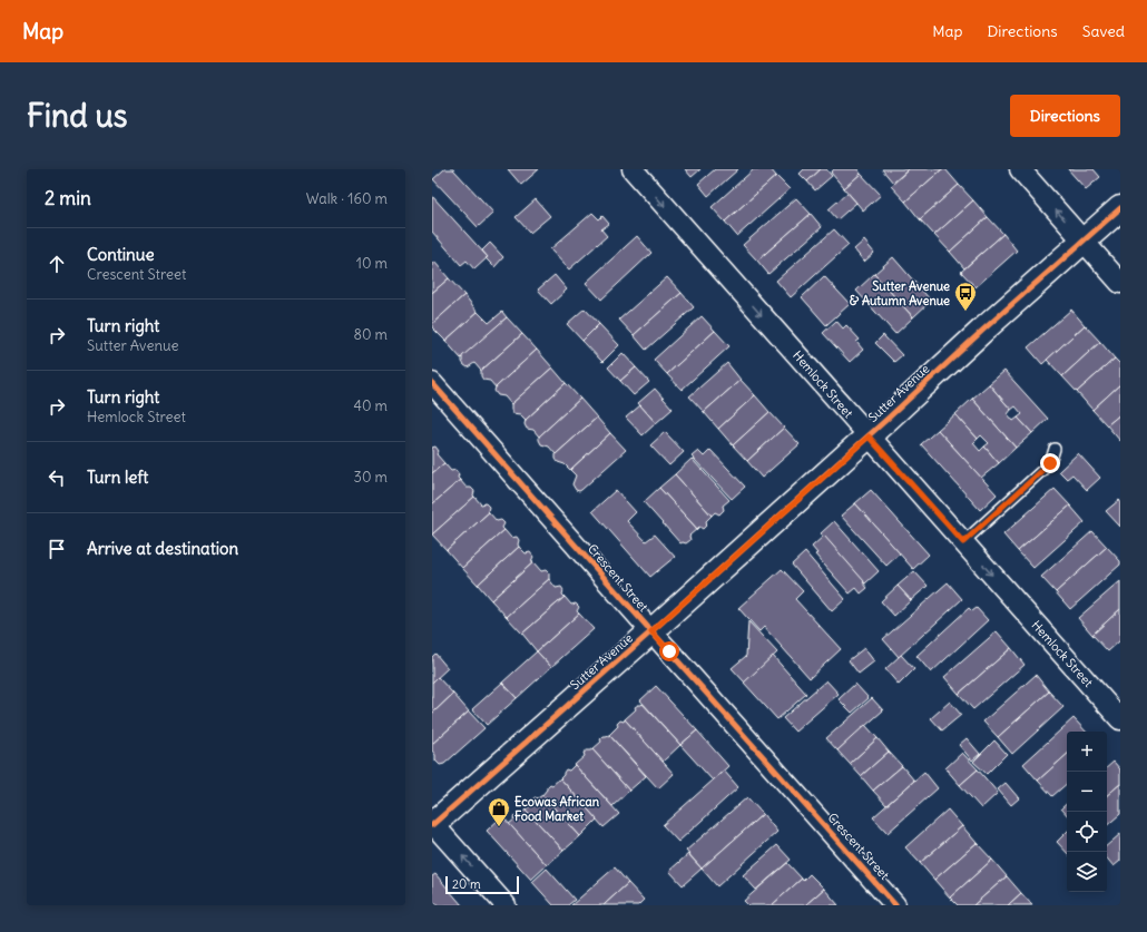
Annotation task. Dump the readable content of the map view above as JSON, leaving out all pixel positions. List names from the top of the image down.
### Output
{
  "streets": {
    "street": ["Hemlock Street", "Sutter Avenue", "Crescent Street"]
  },
  "crossings": [
    ["Hemlock Street", "Sutter Avenue"],
    ["Sutter Avenue", "Crescent Street"]
  ],
  "one_way": ["Hemlock Street"],
  "places": {
    "bus stop": ["Sutter Avenue & Autumn Avenue"],
    "shop": ["Ecowas African Food Market"]
  },
  "scale_bar": "20 m",
  "page": {
    "header": "Map",
    "nav": ["Map", "Directions", "Saved"],
    "buttons": "Directions",
    "title": "Find us",
    "heading": ["2 min", "Walk · 160 m"],
    "list": [
      ["Continue", "Crescent Street", "10 m"],
      ["Turn right", "Sutter Avenue", "80 m"],
      ["Turn right", "Hemlock Street", "40 m"],
      ["Turn left", "30 m"],
      "Arrive at destination"
    ],
    "map_buttons": ["+", "−"],
    "scale": "20 m"
  }
}
